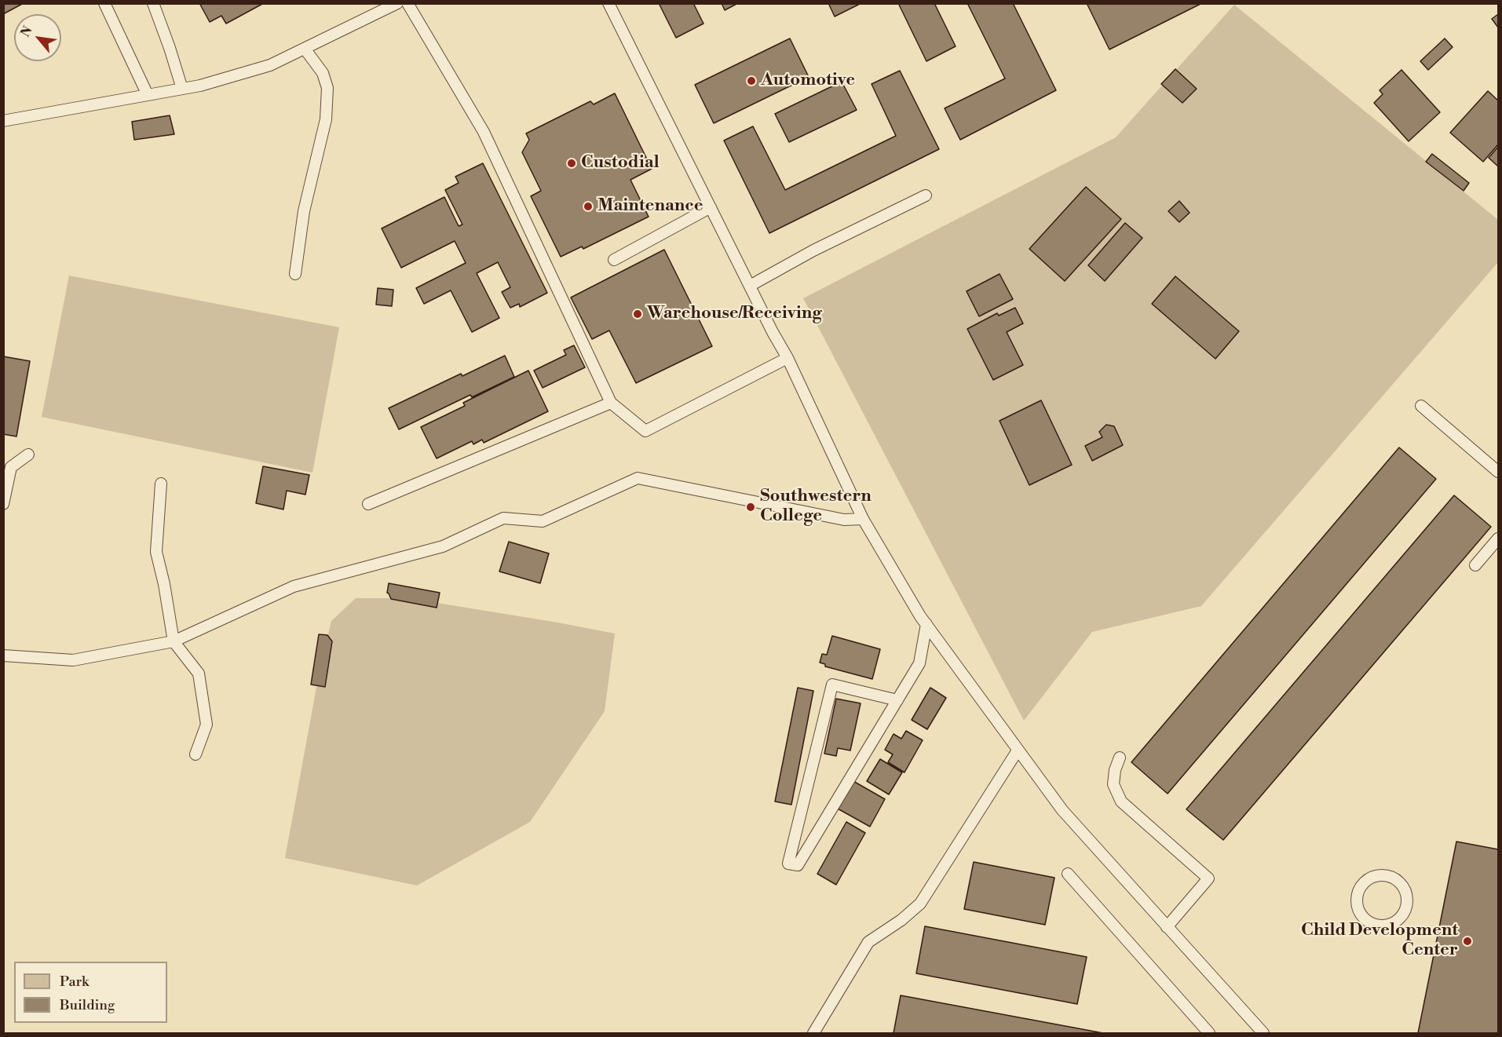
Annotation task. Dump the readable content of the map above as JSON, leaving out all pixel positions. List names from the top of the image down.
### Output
{
  "places": [
    "Automotive",
    "Custodial",
    "Maintenance",
    "Warehouse/Receiving",
    "Southwestern College",
    "Child Development Center"
  ],
  "legend": ["Park", "Building"],
  "north": "top left"
}
